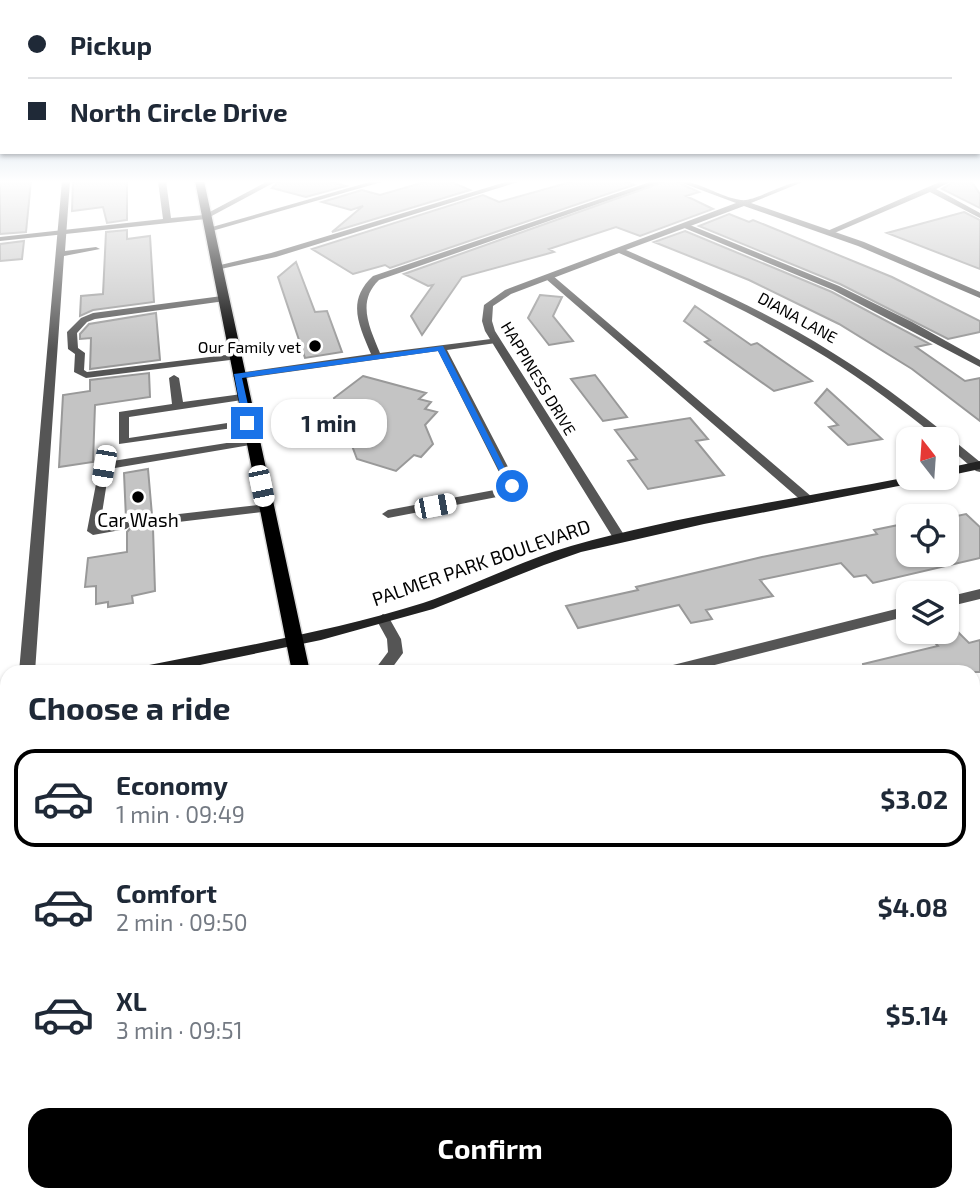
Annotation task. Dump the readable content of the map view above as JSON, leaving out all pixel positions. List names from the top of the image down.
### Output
{
  "streets": {
    "main road": ["PALMER PARK BOULEVARD"],
    "street": ["DIANA LANE", "HAPPINESS DRIVE"]
  },
  "crossings": [
    ["DIANA LANE", "HAPPINESS DRIVE"],
    ["HAPPINESS DRIVE", "PALMER PARK BOULEVARD"]
  ],
  "places": ["Our Family vet", "Car Wash"],
  "north": "top",
  "page": {
    "banner": ["Pickup", "North Circle Drive"],
    "bubble": "1 min",
    "heading": "Choose a ride",
    "list": [
      {
        "name": "Economy",
        "note": "1 min · 09:49",
        "value": "$3.02"
      },
      {
        "name": "Comfort",
        "note": "2 min · 09:50",
        "value": "$4.08"
      },
      {
        "name": "XL",
        "note": "3 min · 09:51",
        "value": "$5.14"
      }
    ],
    "buttons": "Confirm"
  }
}
